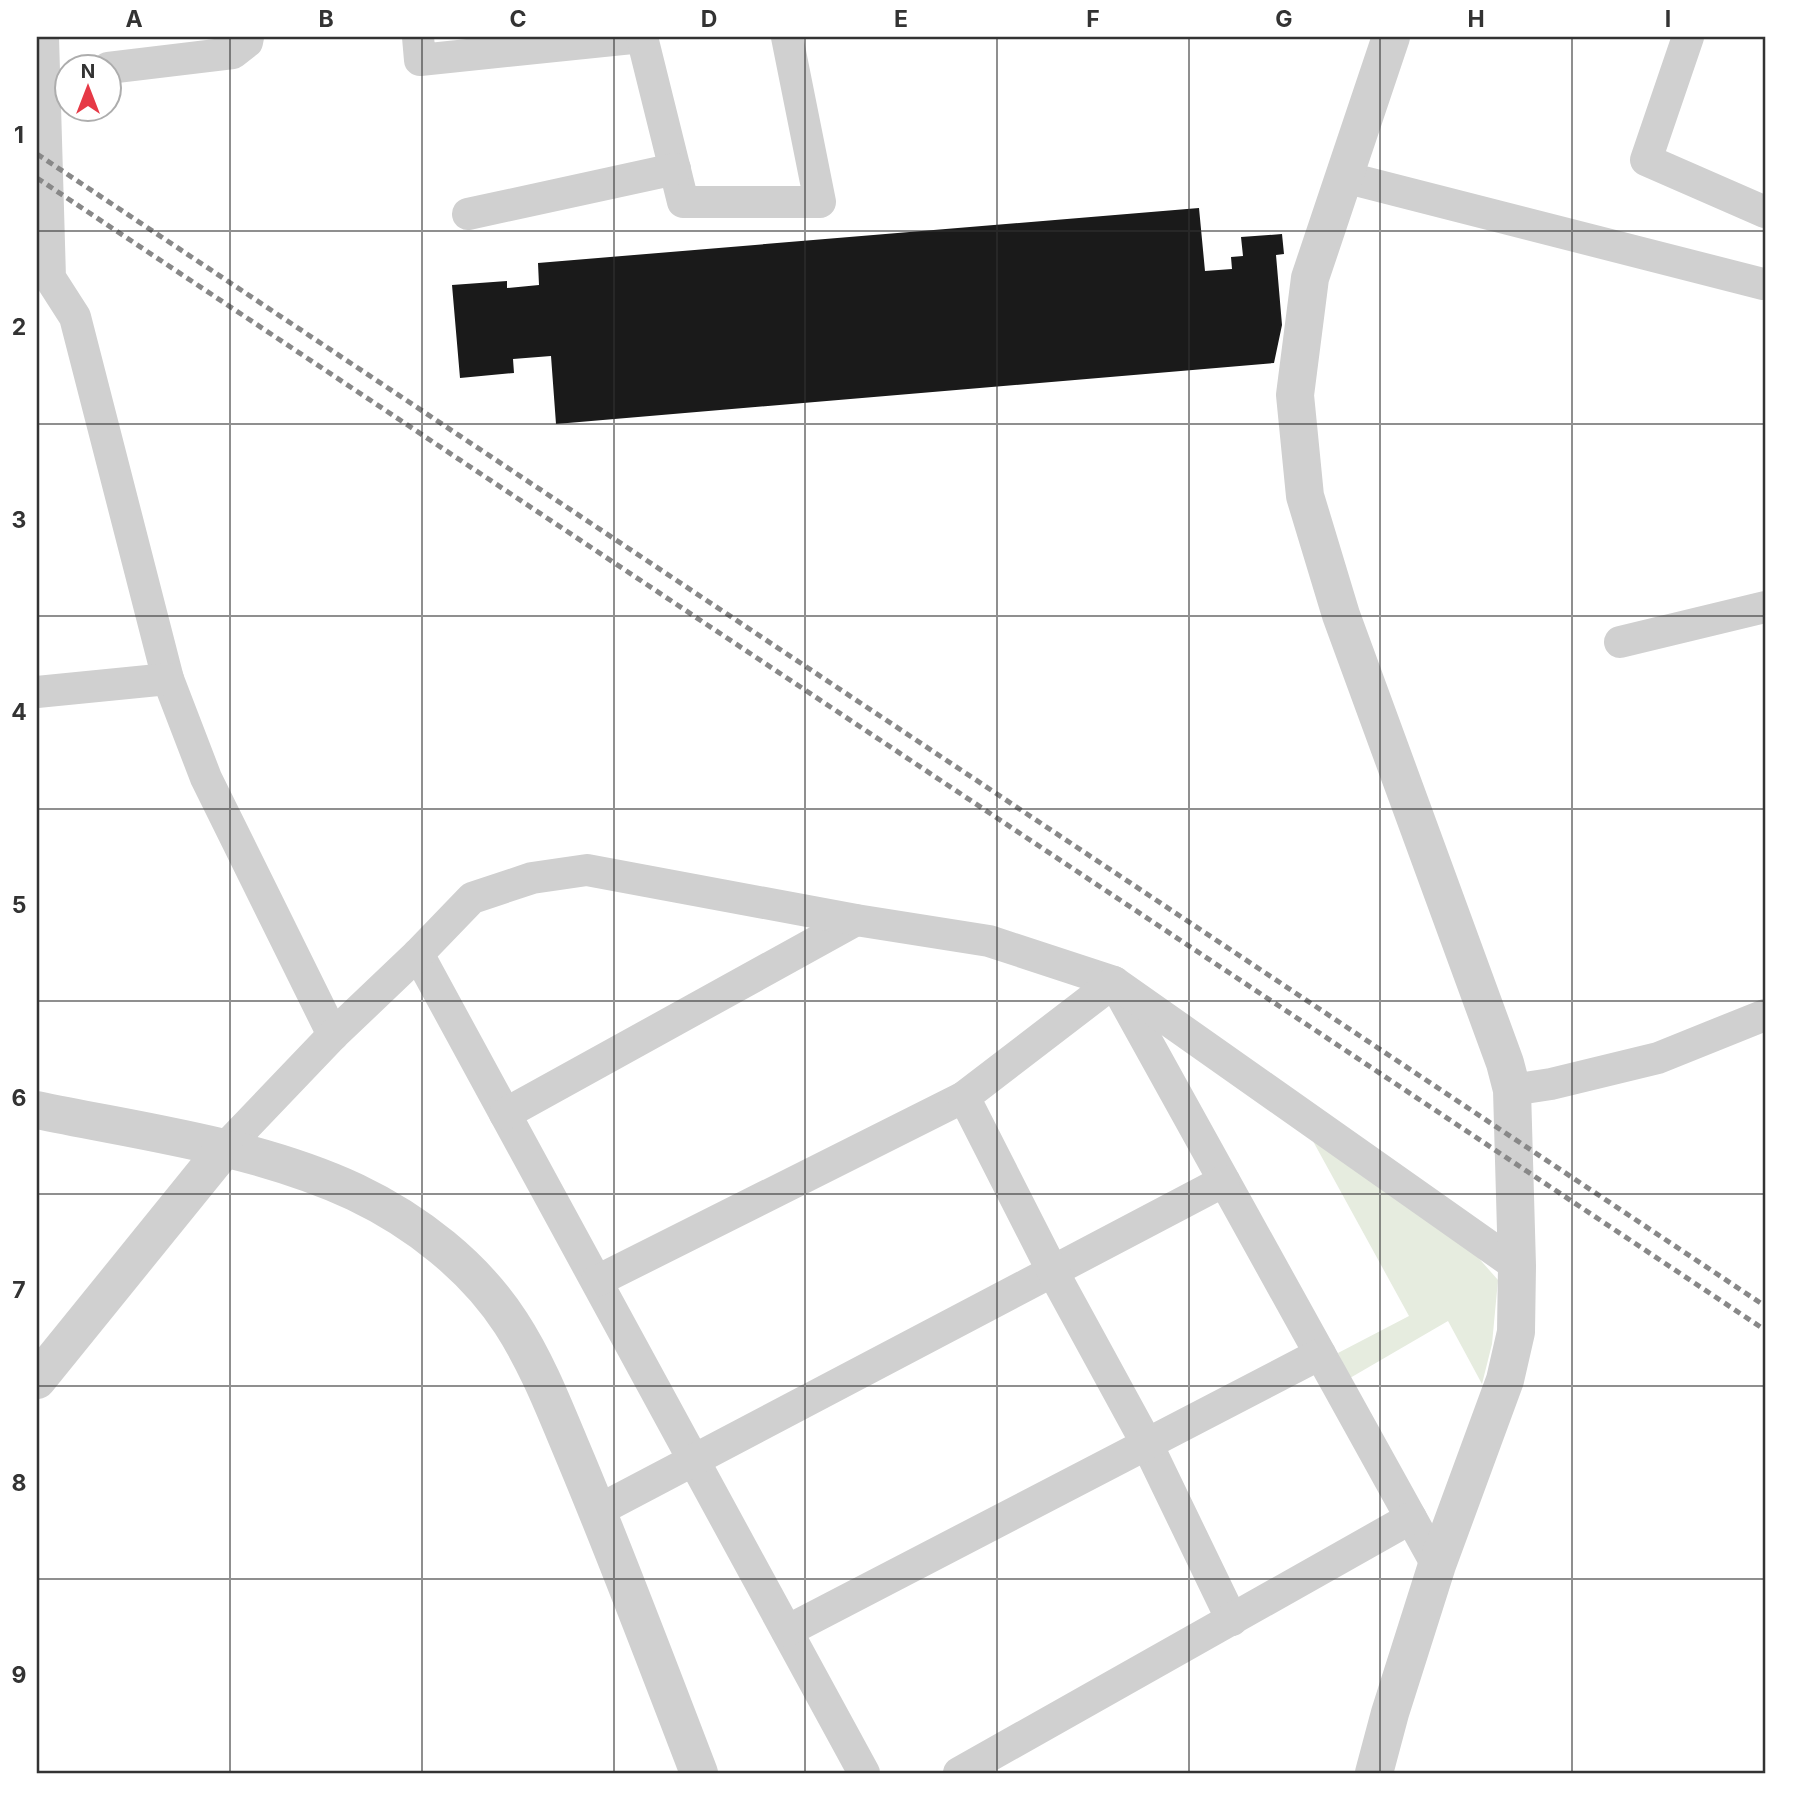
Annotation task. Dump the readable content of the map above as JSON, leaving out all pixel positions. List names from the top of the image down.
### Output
{
  "north": "top",
  "grid": {
    "columns": [
      "A",
      "B",
      "C",
      "D",
      "E",
      "F",
      "G",
      "H",
      "I"
    ],
    "rows": [
      "1",
      "2",
      "3",
      "4",
      "5",
      "6",
      "7",
      "8",
      "9"
    ]
  }
}
